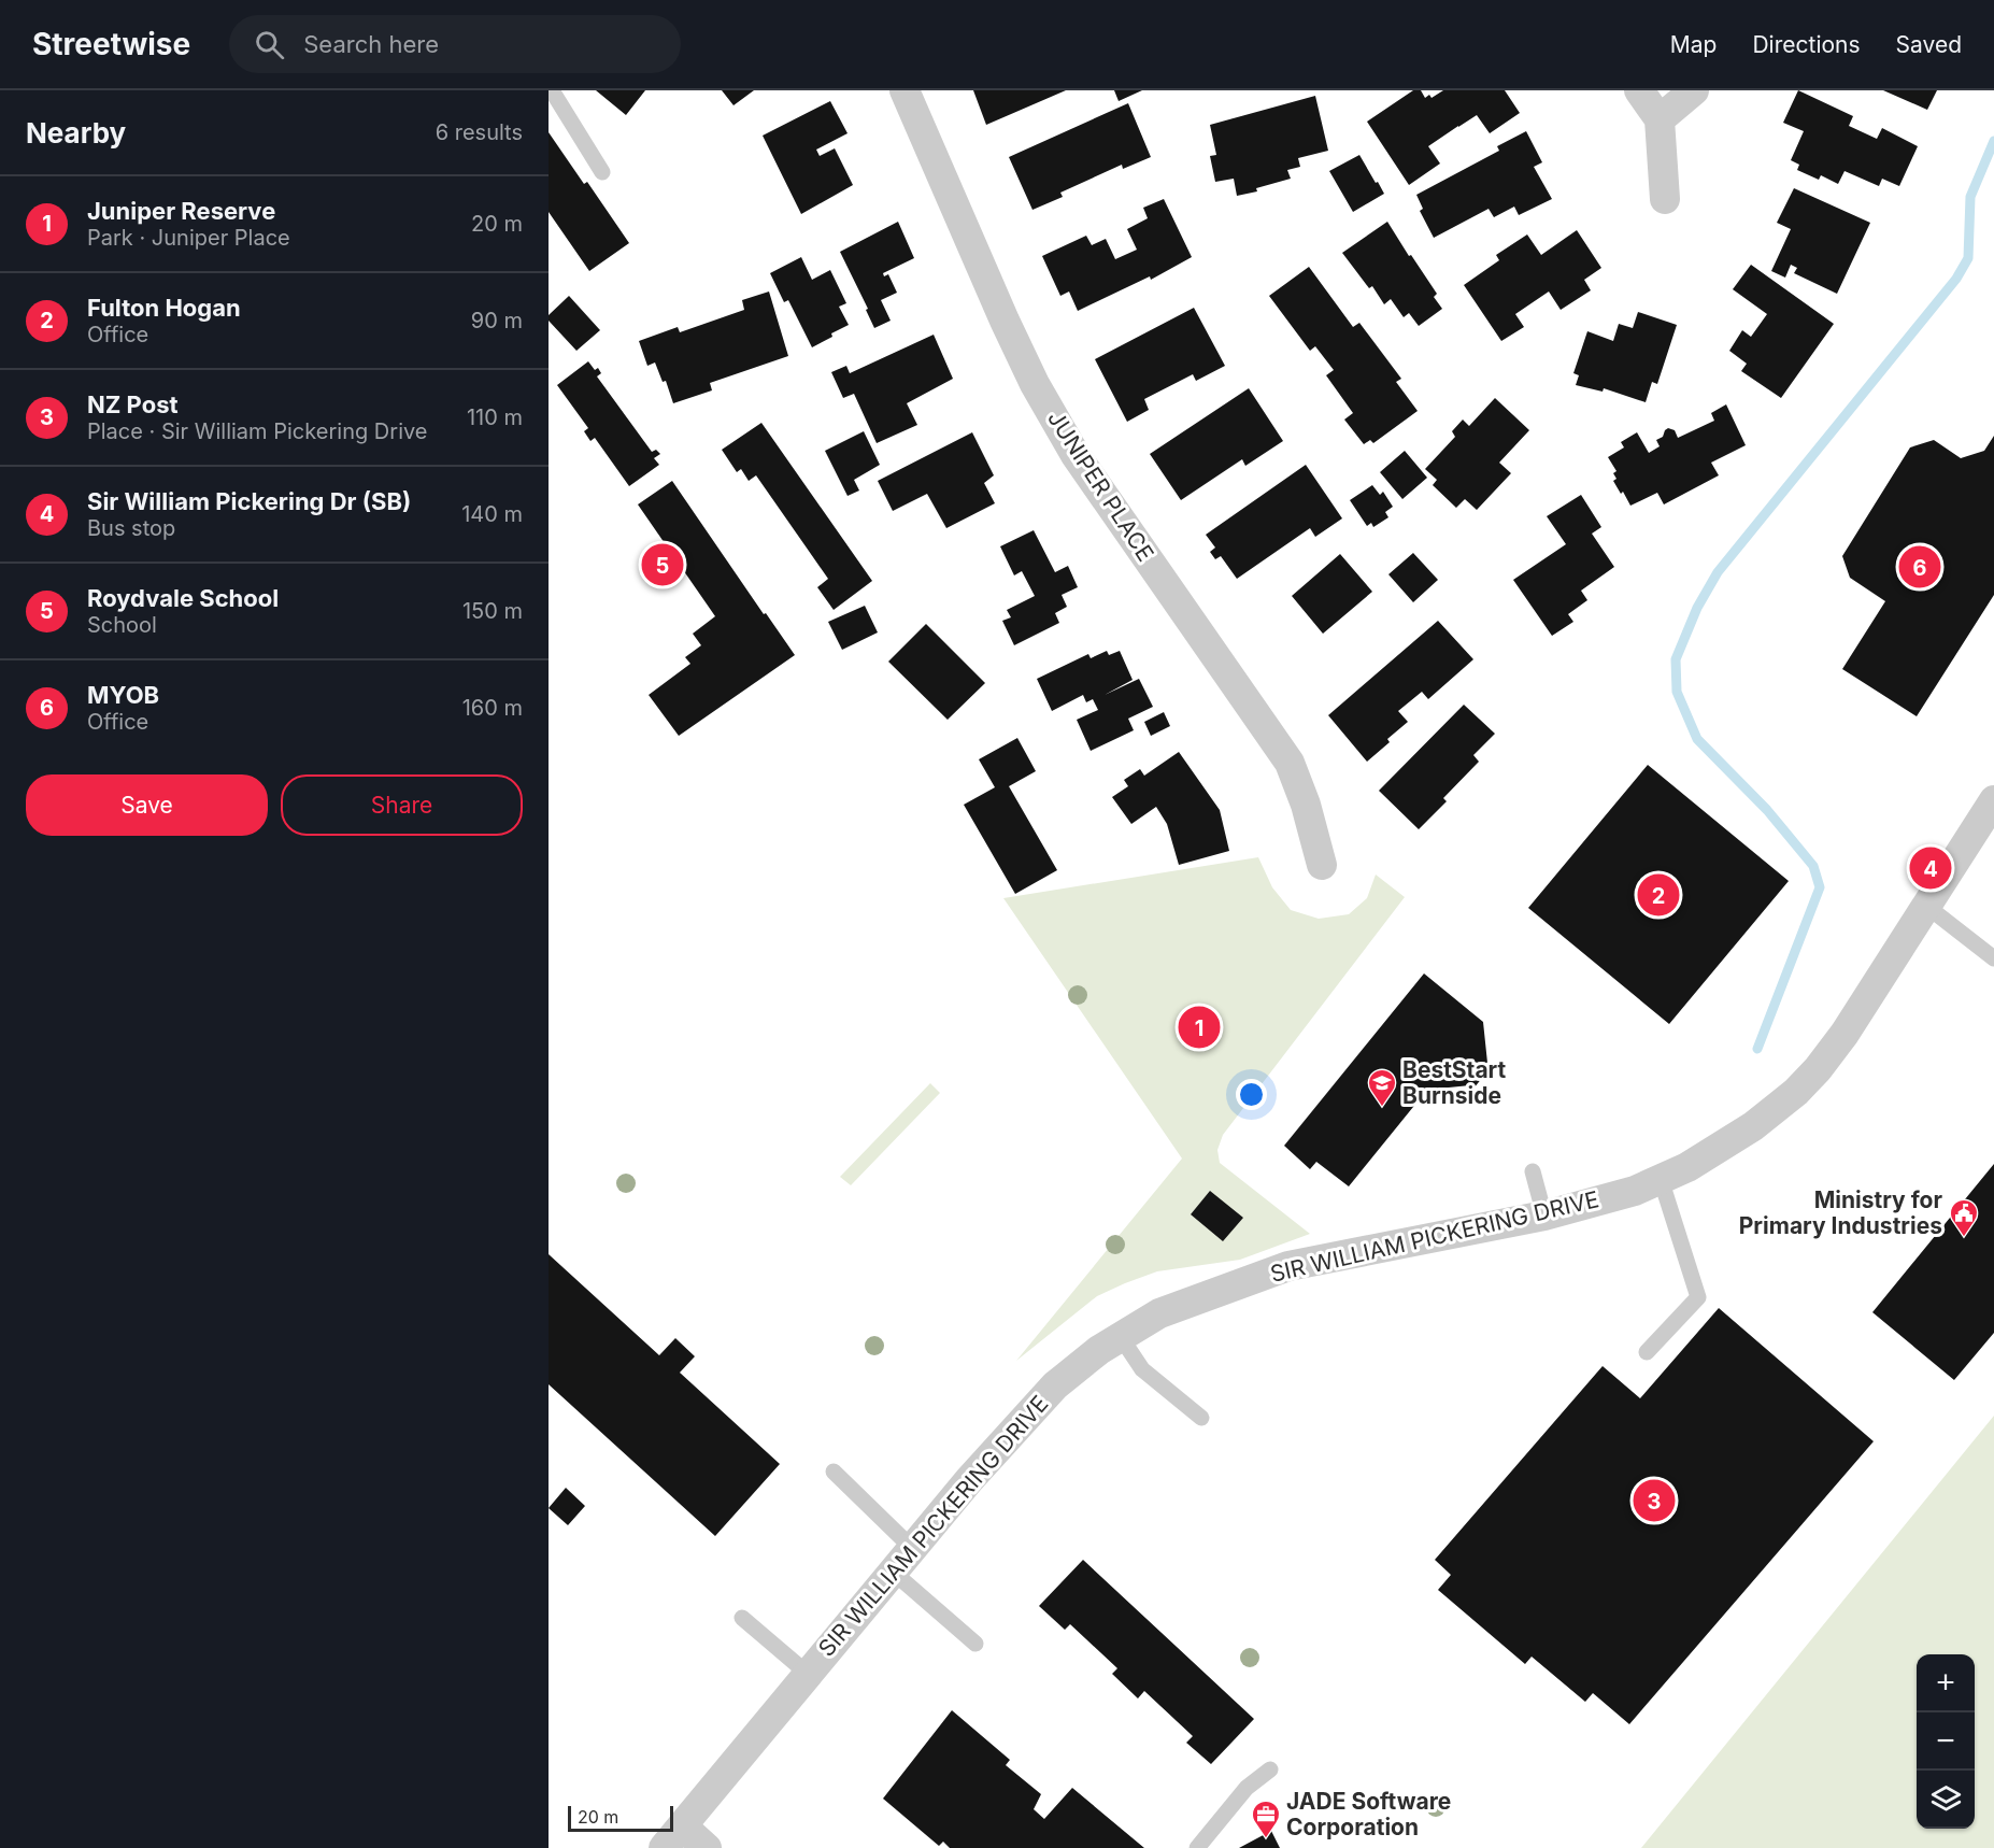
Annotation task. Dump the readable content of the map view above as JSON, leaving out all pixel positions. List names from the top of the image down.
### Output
{
  "streets": {
    "street": ["JUNIPER PLACE", "SIR WILLIAM PICKERING DRIVE"]
  },
  "places": {
    "school or university": ["BestStart Burnside"],
    "public building": ["Ministry for Primary Industries"],
    "office": ["JADE Software Corporation"]
  },
  "scale_bar": "20 m",
  "page": {
    "header": "Streetwise",
    "search": "Search here",
    "nav": ["Map", "Directions", "Saved"],
    "heading": ["Nearby", "6 results"],
    "list": [
      {
        "mark": "1",
        "name": "Juniper Reserve",
        "note": "Park · Juniper Place",
        "value": "20 m"
      },
      {
        "mark": "2",
        "name": "Fulton Hogan",
        "note": "Office",
        "value": "90 m"
      },
      {
        "mark": "3",
        "name": "NZ Post",
        "note": "Place · Sir William Pickering Drive",
        "value": "110 m"
      },
      {
        "mark": "4",
        "name": "Sir William Pickering Dr (SB)",
        "note": "Bus stop",
        "value": "140 m"
      },
      {
        "mark": "5",
        "name": "Roydvale School",
        "note": "School",
        "value": "150 m"
      },
      {
        "mark": "6",
        "name": "MYOB",
        "note": "Office",
        "value": "160 m"
      }
    ],
    "pins": [
      "5",
      "6",
      "4",
      "2",
      "1",
      "3"
    ],
    "buttons": ["Save", "Share"],
    "map_buttons": ["+", "−"],
    "scale": "20 m"
  }
}
